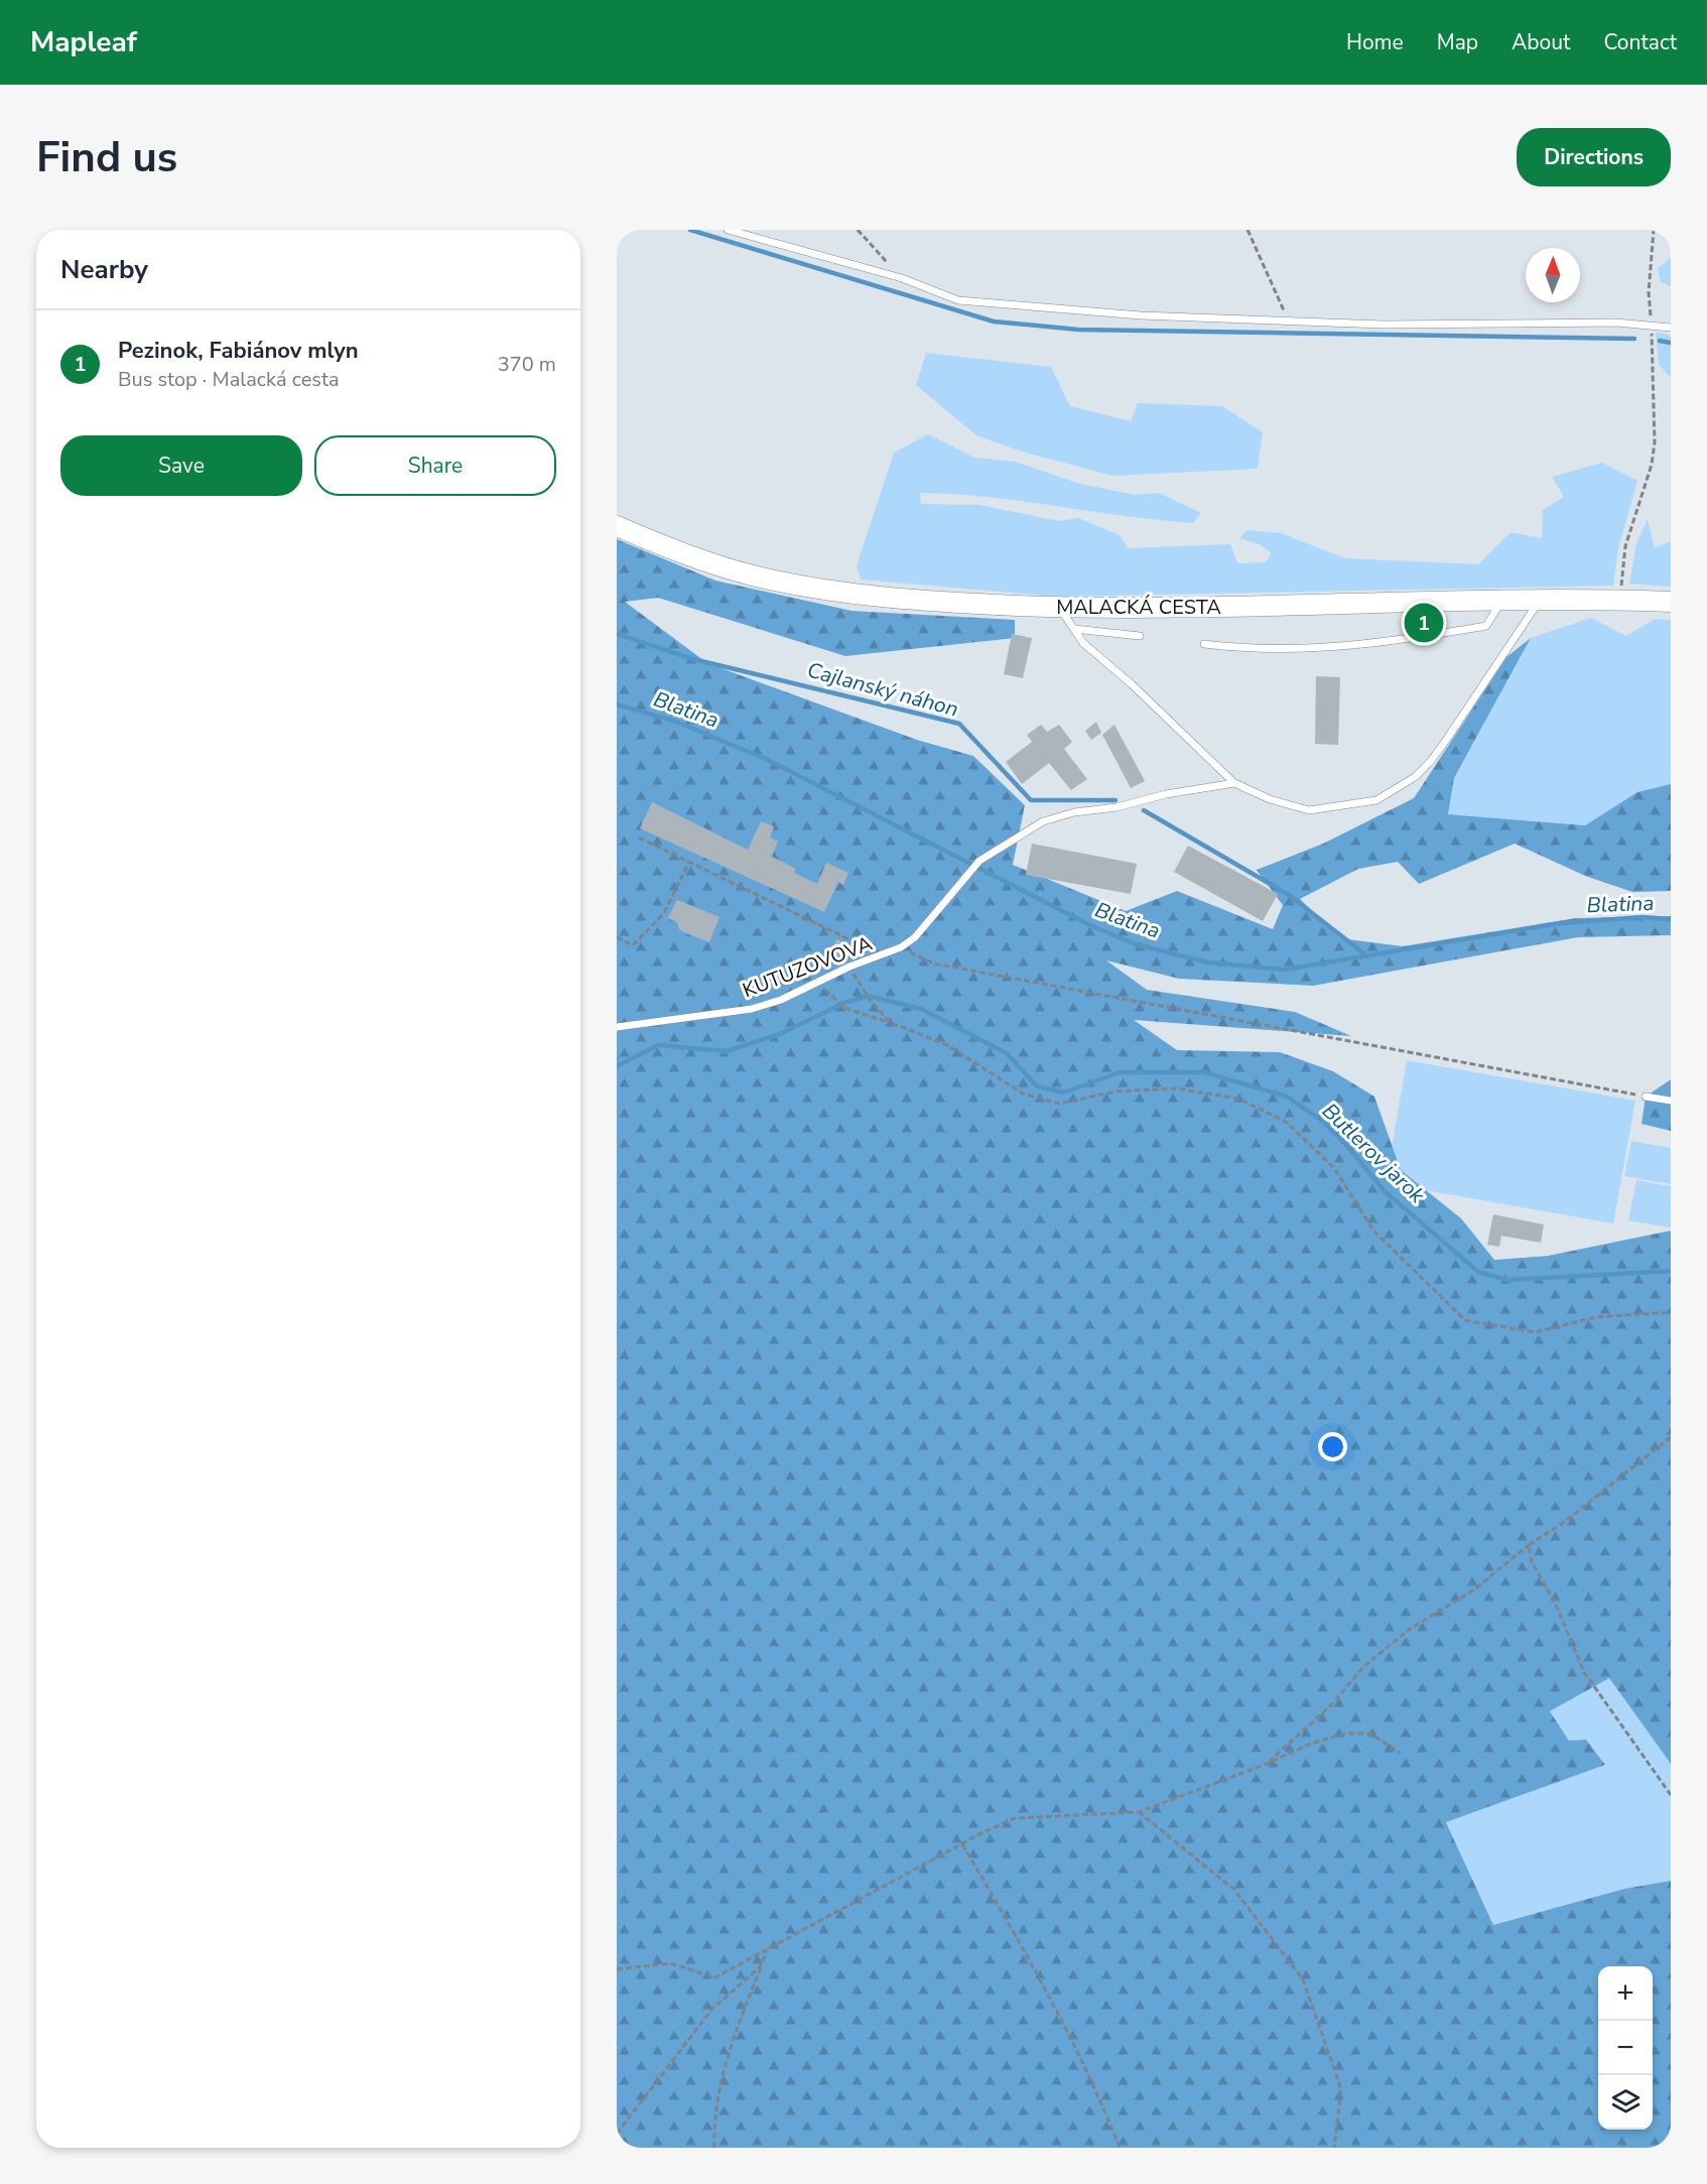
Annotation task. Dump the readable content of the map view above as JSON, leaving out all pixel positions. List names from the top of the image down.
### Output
{
  "streets": {
    "main road": ["MALACKÁ CESTA"],
    "lane": ["KUTUZOVOVA"]
  },
  "water": ["Cajlanský náhon", "Blatina", "Butlerov jarok"],
  "north": "top",
  "page": {
    "header": "Mapleaf",
    "nav": [
      "Home",
      "Map",
      "About",
      "Contact"
    ],
    "buttons": [
      "Directions",
      ["Save", "Share"]
    ],
    "title": "Find us",
    "heading": "Nearby",
    "list": [
      {
        "mark": "1",
        "name": "Pezinok, Fabiánov mlyn",
        "note": "Bus stop · Malacká cesta",
        "value": "370 m"
      }
    ],
    "pins": "1",
    "map_buttons": ["+", "−"]
  }
}
